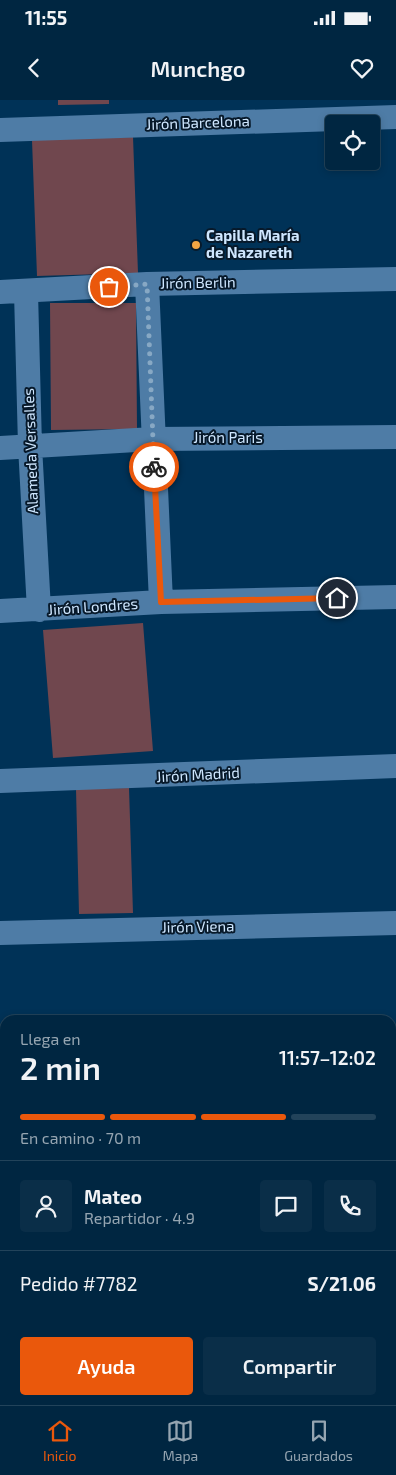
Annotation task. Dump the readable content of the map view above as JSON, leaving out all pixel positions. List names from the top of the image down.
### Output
{
  "streets": {
    "street": [
      "Jirón Barcelona",
      "Jirón Berlin",
      "Jirón Paris",
      "Alameda Versalles",
      "Jirón Londres",
      "Jirón Madrid",
      "Jirón Viena"
    ]
  },
  "crossings": [
    ["Jirón Berlin", "Alameda Versalles"],
    ["Jirón Paris", "Alameda Versalles"],
    ["Alameda Versalles", "Jirón Londres"]
  ],
  "places": ["Capilla María de Nazareth"],
  "page": {
    "status": "11:55",
    "header": "Munchgo",
    "heading": ["2 min", "Llega en", "11:57–12:02"],
    "panel": [
      "Mateo",
      "Repartidor · 4.9",
      "Pedido #7782",
      "S/21.06"
    ],
    "bar": "En camino · 70 m",
    "buttons": ["Ayuda", "Compartir"],
    "tabs": ["Inicio", "Mapa", "Guardados"]
  }
}
